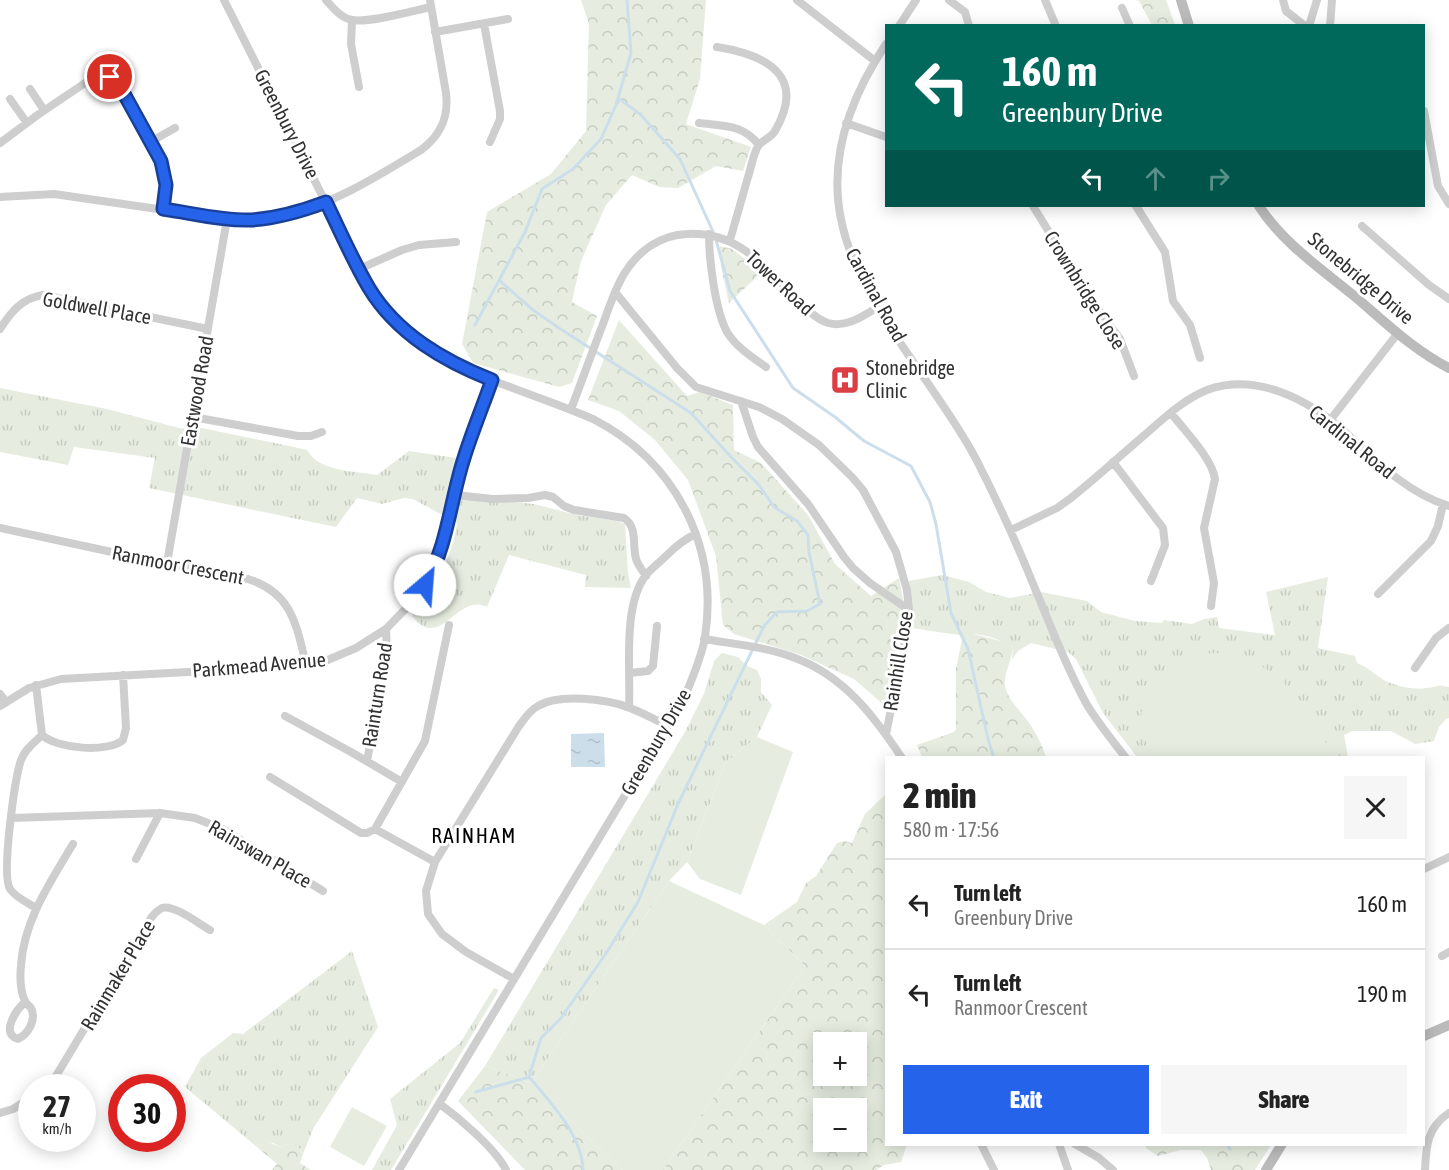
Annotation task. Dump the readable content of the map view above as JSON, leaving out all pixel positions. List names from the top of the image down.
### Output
{
  "streets": {
    "street": [
      "Greenbury Drive",
      "Stonebridge Drive",
      "Tower Road",
      "Crownbridge Close",
      "Cardinal Road",
      "Goldwell Place",
      "Eastwood Road",
      "Ranmoor Crescent",
      "Rainhill Close",
      "Parkmead Avenue",
      "Rainturn Road",
      "Rainswan Place",
      "Rainmaker Place"
    ]
  },
  "crossings": [
    ["Greenbury Drive", "Tower Road"],
    ["Greenbury Drive", "Parkmead Avenue"],
    ["Tower Road", "Cardinal Road"],
    ["Tower Road", "Rainhill Close"],
    ["Goldwell Place", "Eastwood Road"],
    ["Eastwood Road", "Ranmoor Crescent"],
    ["Ranmoor Crescent", "Parkmead Avenue"],
    ["Parkmead Avenue", "Rainturn Road"]
  ],
  "districts": ["RAINHAM"],
  "places": {
    "hospital": ["Stonebridge Clinic"]
  },
  "page": {
    "turn": ["160 m", "Greenbury Drive"],
    "heading": ["2 min", "580 m · 17:56"],
    "list": [
      {
        "name": "Turn left",
        "note": "Greenbury Drive",
        "value": "160 m"
      },
      {
        "name": "Turn left",
        "note": "Ranmoor Crescent",
        "value": "190 m"
      }
    ],
    "map_buttons": ["+", "−"],
    "buttons": ["Exit", "Share"],
    "speed": "27 km/h",
    "limit": "30"
  }
}
